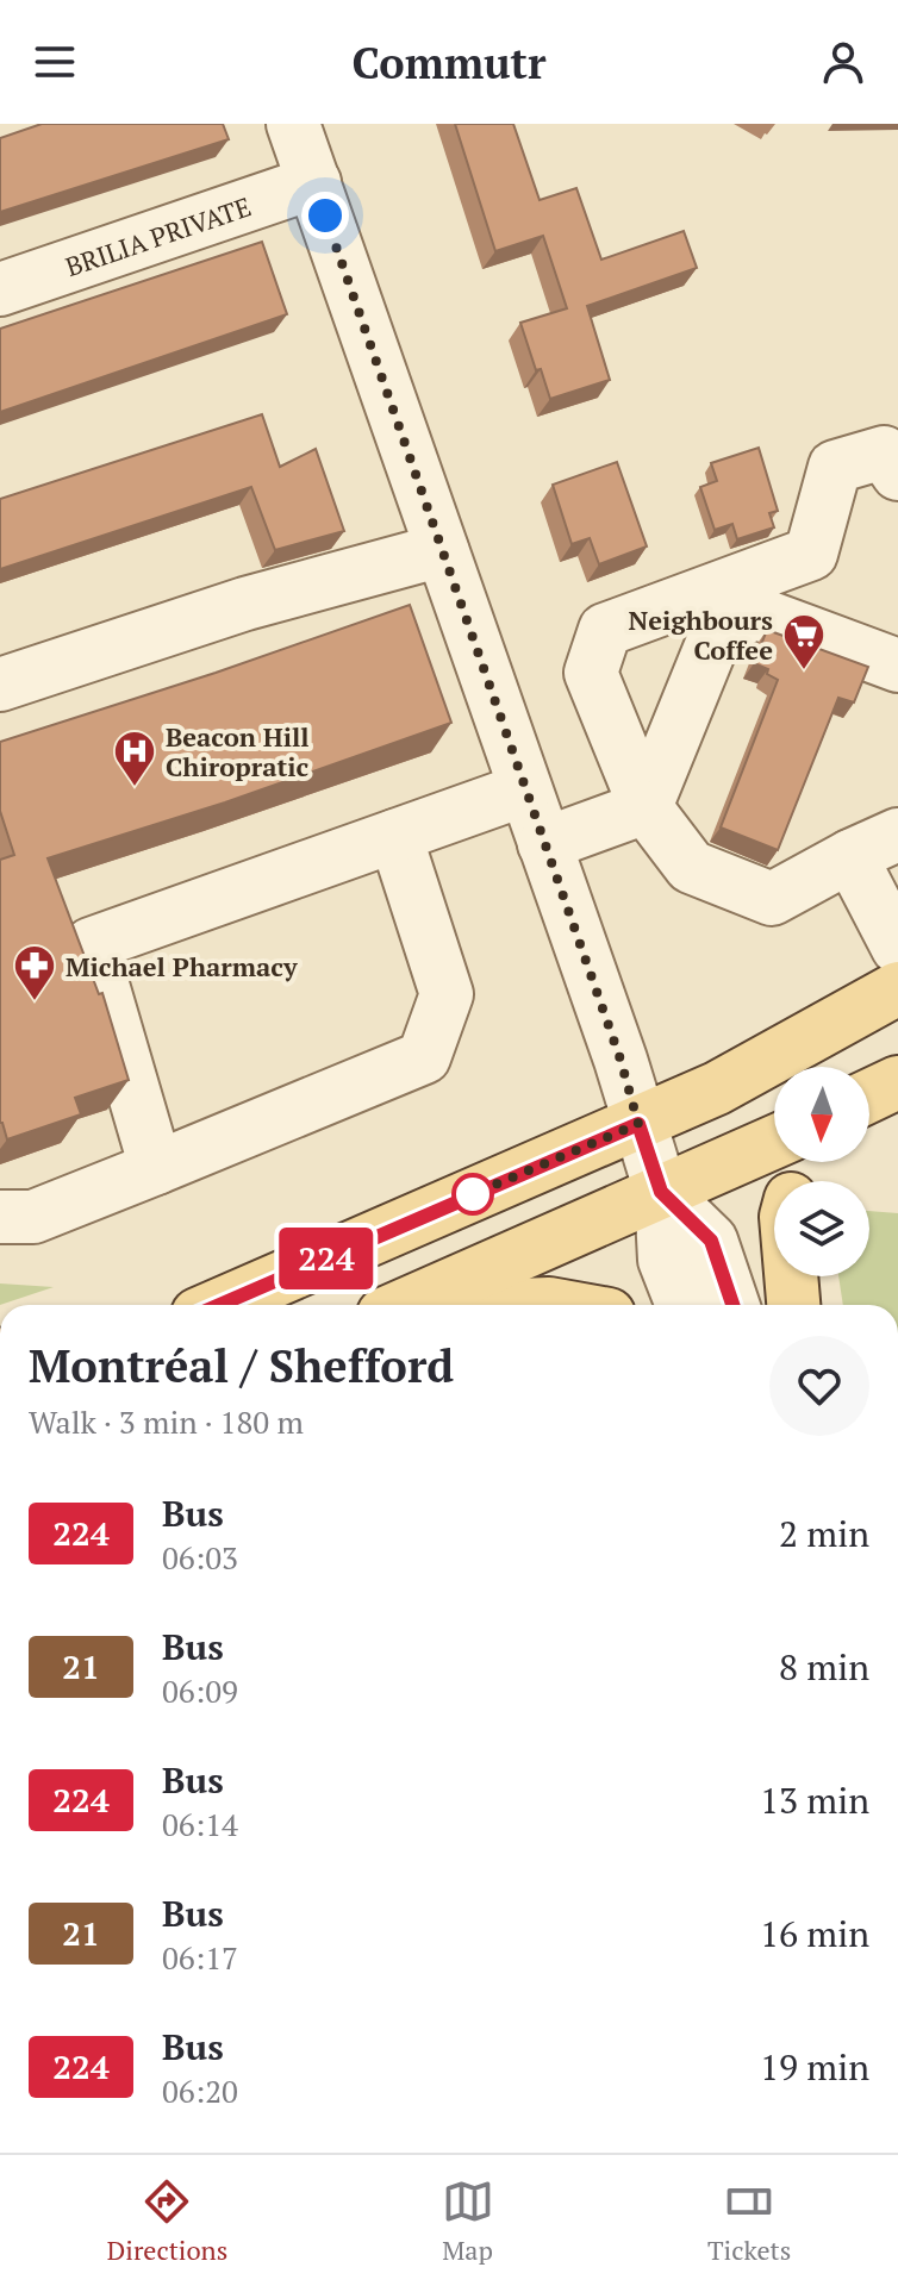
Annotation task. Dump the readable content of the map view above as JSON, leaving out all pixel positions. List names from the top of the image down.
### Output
{
  "streets": {
    "street": ["BRILIA PRIVATE"]
  },
  "places": {
    "supermarket": ["Neighbours Coffee"],
    "hospital": ["Beacon Hill Chiropratic"],
    "pharmacy": ["Michael Pharmacy"]
  },
  "lines": ["bus line 224"],
  "north": "bottom",
  "page": {
    "header": "Commutr",
    "on_map": "224",
    "heading": ["Montréal / Shefford", "Walk · 3 min · 180 m"],
    "list": [
      {
        "mark": "224",
        "name": "Bus",
        "note": "06:03",
        "value": "2 min"
      },
      {
        "mark": "21",
        "name": "Bus",
        "note": "06:09",
        "value": "8 min"
      },
      {
        "mark": "224",
        "name": "Bus",
        "note": "06:14",
        "value": "13 min"
      },
      {
        "mark": "21",
        "name": "Bus",
        "note": "06:17",
        "value": "16 min"
      },
      {
        "mark": "224",
        "name": "Bus",
        "note": "06:20",
        "value": "19 min"
      }
    ],
    "tabs": ["Directions", "Map", "Tickets"]
  }
}
